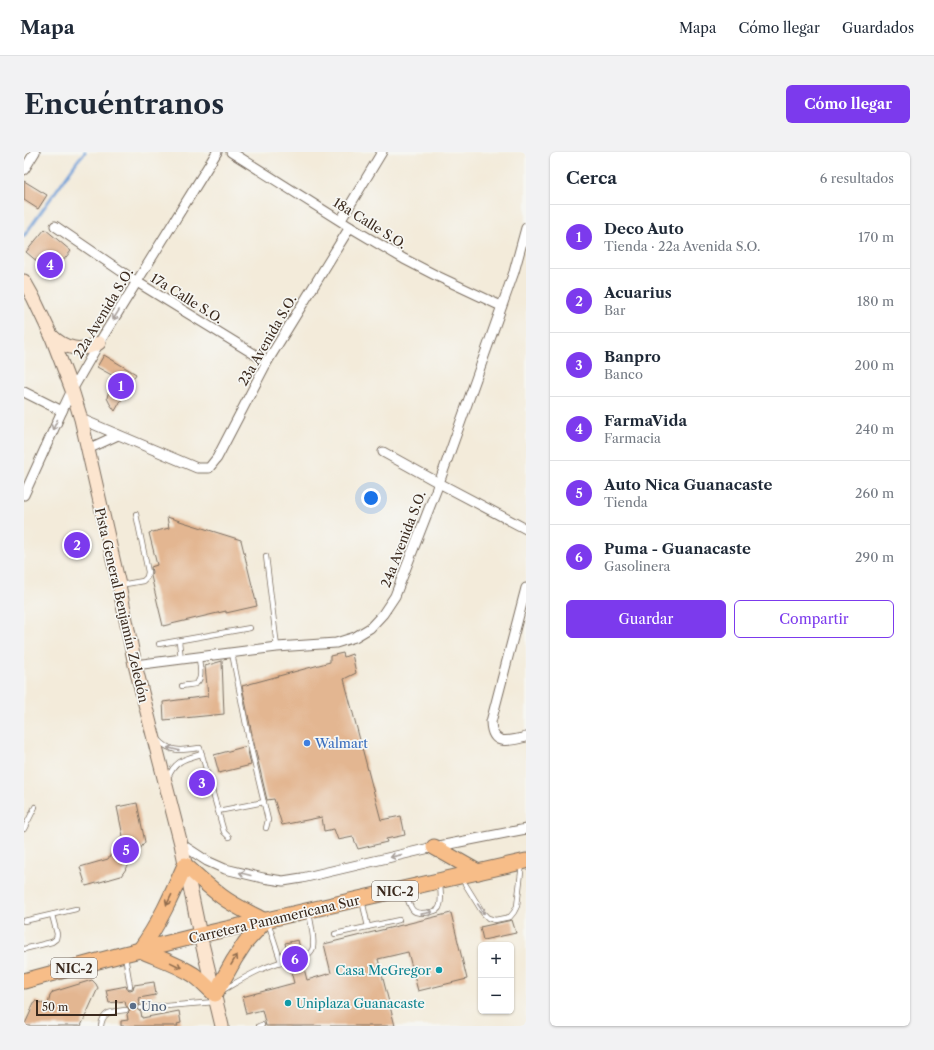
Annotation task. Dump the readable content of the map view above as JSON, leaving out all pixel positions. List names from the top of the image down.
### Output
{
  "streets": {
    "highway": ["NIC-2", "Carretera Panamericana Sur"],
    "main road": ["Pista General Benjamín Zeledón"],
    "street": [
      "18a Calle S.O.",
      "17a Calle S.O.",
      "22a Avenida S.O.",
      "23a Avenida S.O.",
      "24a Avenida S.O."
    ]
  },
  "crossings": [
    ["18a Calle S.O.", "23a Avenida S.O."],
    ["18a Calle S.O.", "24a Avenida S.O."],
    ["17a Calle S.O.", "22a Avenida S.O."],
    ["17a Calle S.O.", "23a Avenida S.O."],
    ["22a Avenida S.O.", "Pista General Benjamín Zeledón"],
    ["24a Avenida S.O.", "Pista General Benjamín Zeledón"],
    ["Pista General Benjamín Zeledón", "Carretera Panamericana Sur"]
  ],
  "one_way": ["22a Avenida S.O."],
  "places": [
    "Walmart",
    "Casa McGregor",
    "Uniplaza Guanacaste",
    "Uno"
  ],
  "scale_bar": "50 m",
  "page": {
    "header": "Mapa",
    "nav": ["Mapa", "Cómo llegar", "Guardados"],
    "buttons": [
      "Cómo llegar",
      ["Guardar", "Compartir"]
    ],
    "title": "Encuéntranos",
    "heading": ["Cerca", "6 resultados"],
    "list": [
      {
        "mark": "1",
        "name": "Deco Auto",
        "note": "Tienda · 22a Avenida S.O.",
        "value": "170 m"
      },
      {
        "mark": "2",
        "name": "Acuarius",
        "note": "Bar",
        "value": "180 m"
      },
      {
        "mark": "3",
        "name": "Banpro",
        "note": "Banco",
        "value": "200 m"
      },
      {
        "mark": "4",
        "name": "FarmaVida",
        "note": "Farmacia",
        "value": "240 m"
      },
      {
        "mark": "5",
        "name": "Auto Nica Guanacaste",
        "note": "Tienda",
        "value": "260 m"
      },
      {
        "mark": "6",
        "name": "Puma - Guanacaste",
        "note": "Gasolinera",
        "value": "290 m"
      }
    ],
    "pins": [
      "4",
      "1",
      "2",
      "3",
      "5",
      "6"
    ],
    "map_buttons": ["+", "−"],
    "scale": "50 m"
  }
}
